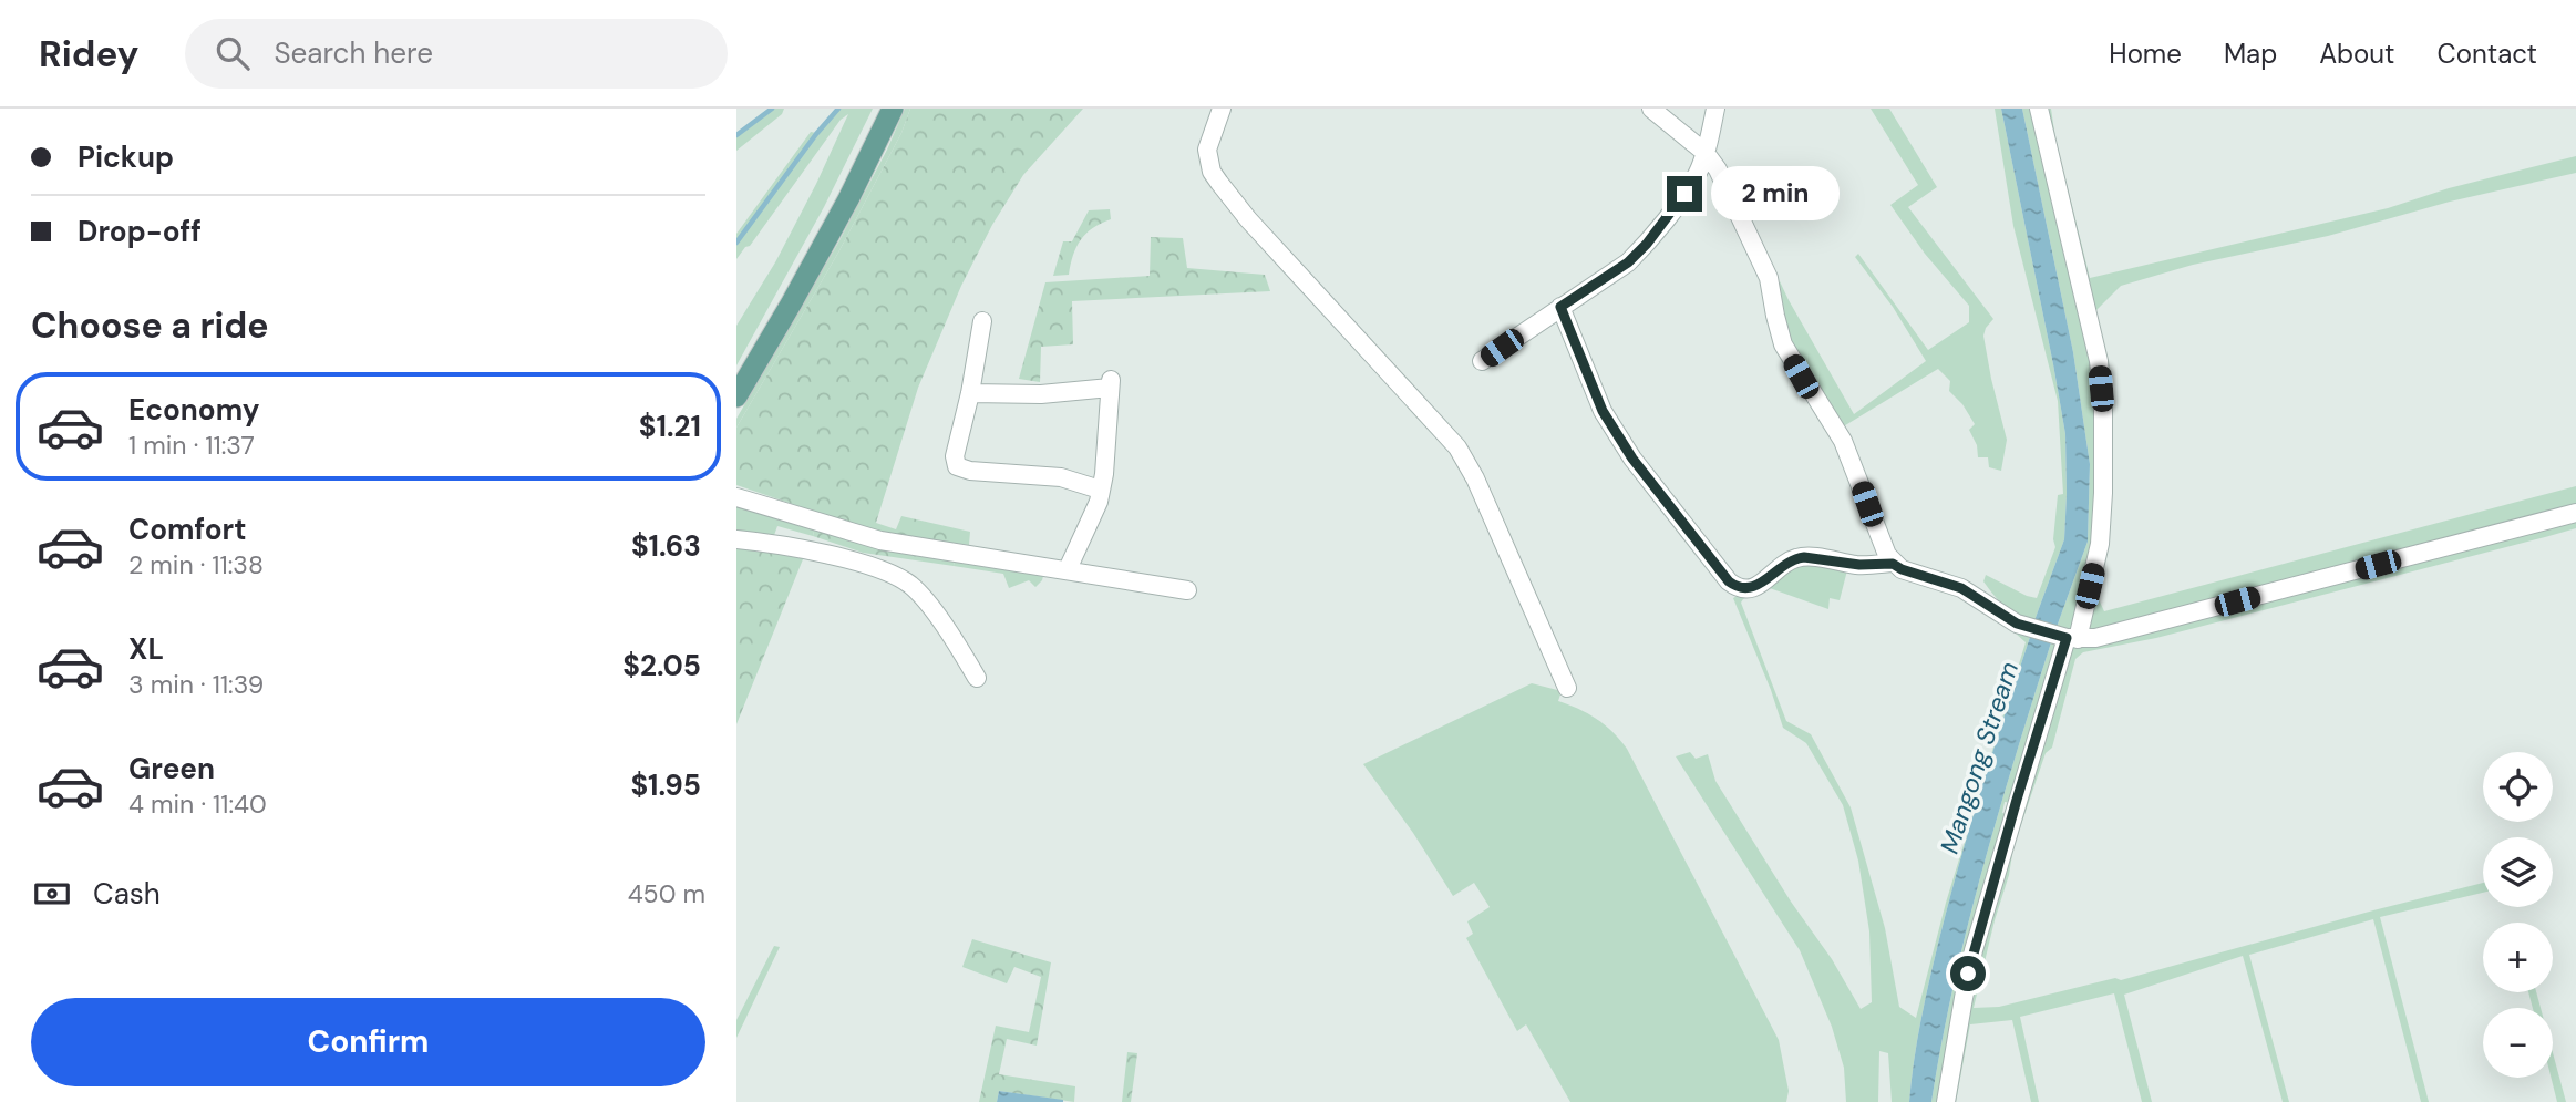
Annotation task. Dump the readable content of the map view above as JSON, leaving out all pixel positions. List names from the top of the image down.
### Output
{
  "water": ["Mangong Stream"],
  "page": {
    "header": "Ridey",
    "search": "Search here",
    "nav": [
      "Home",
      "Map",
      "About",
      "Contact"
    ],
    "banner": ["Pickup", "Drop-off"],
    "bubble": "2 min",
    "heading": "Choose a ride",
    "list": [
      {
        "name": "Economy",
        "note": "1 min · 11:37",
        "value": "$1.21"
      },
      {
        "name": "Comfort",
        "note": "2 min · 11:38",
        "value": "$1.63"
      },
      {
        "name": "XL",
        "note": "3 min · 11:39",
        "value": "$2.05"
      },
      {
        "name": "Green",
        "note": "4 min · 11:40",
        "value": "$1.95"
      }
    ],
    "map_buttons": ["+", "−"],
    "pay": ["Cash", "450 m"],
    "buttons": "Confirm"
  }
}
